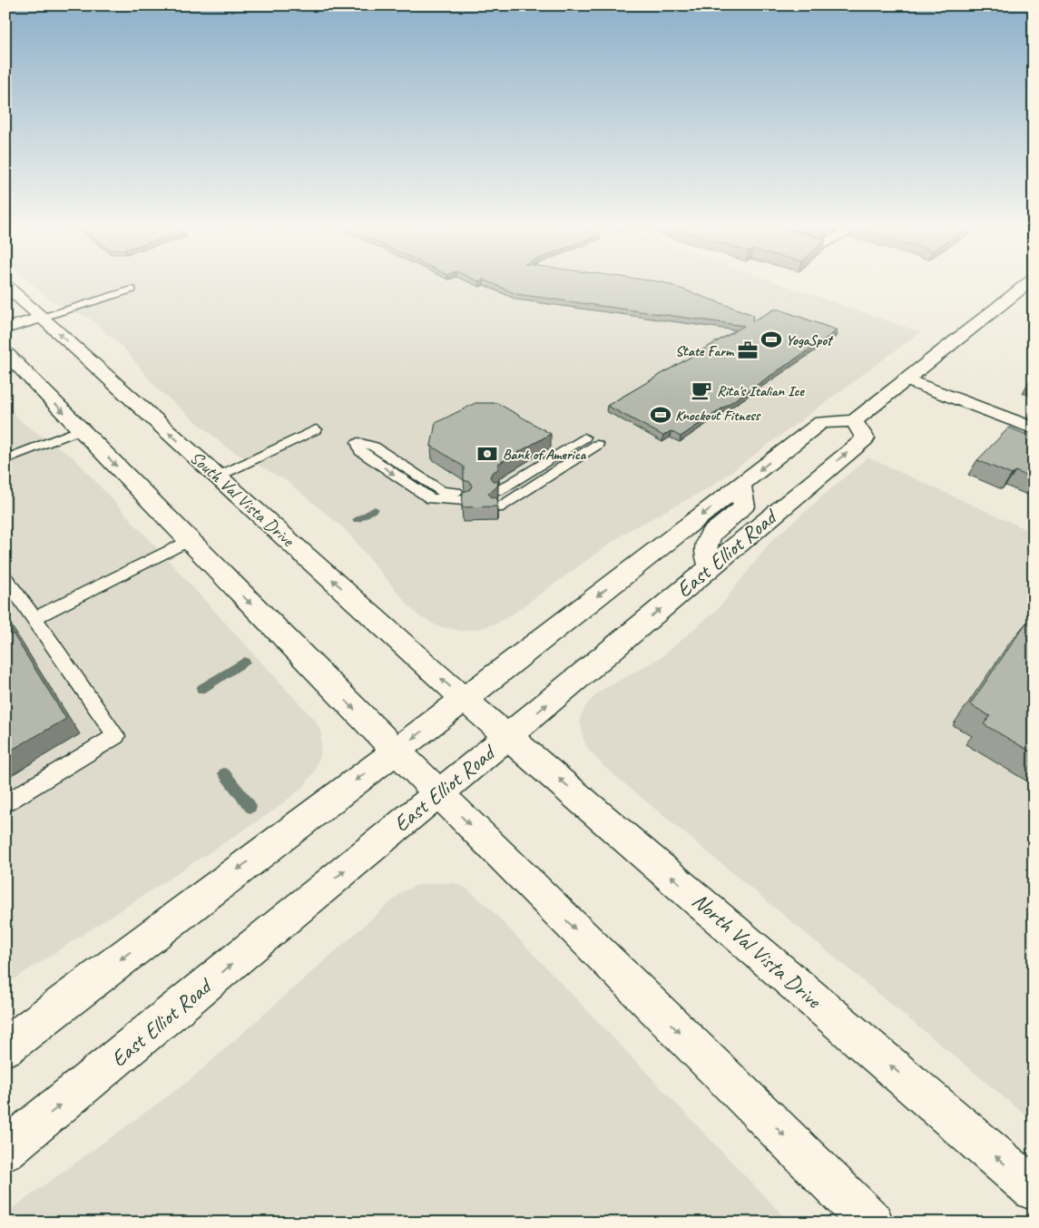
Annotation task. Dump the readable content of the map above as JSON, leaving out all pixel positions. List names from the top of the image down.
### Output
{
  "streets": {
    "main road": ["South Val Vista Drive", "East Elliot Road", "North Val Vista Drive"]
  },
  "crossings": [
    ["South Val Vista Drive", "North Val Vista Drive"],
    ["East Elliot Road", "North Val Vista Drive"]
  ],
  "places": {
    "sports": ["YogaSpot", "Knockout Fitness"],
    "office": ["State Farm"],
    "cafe": ["Rita's Italian Ice"],
    "bank": ["Bank of America"]
  }
}
